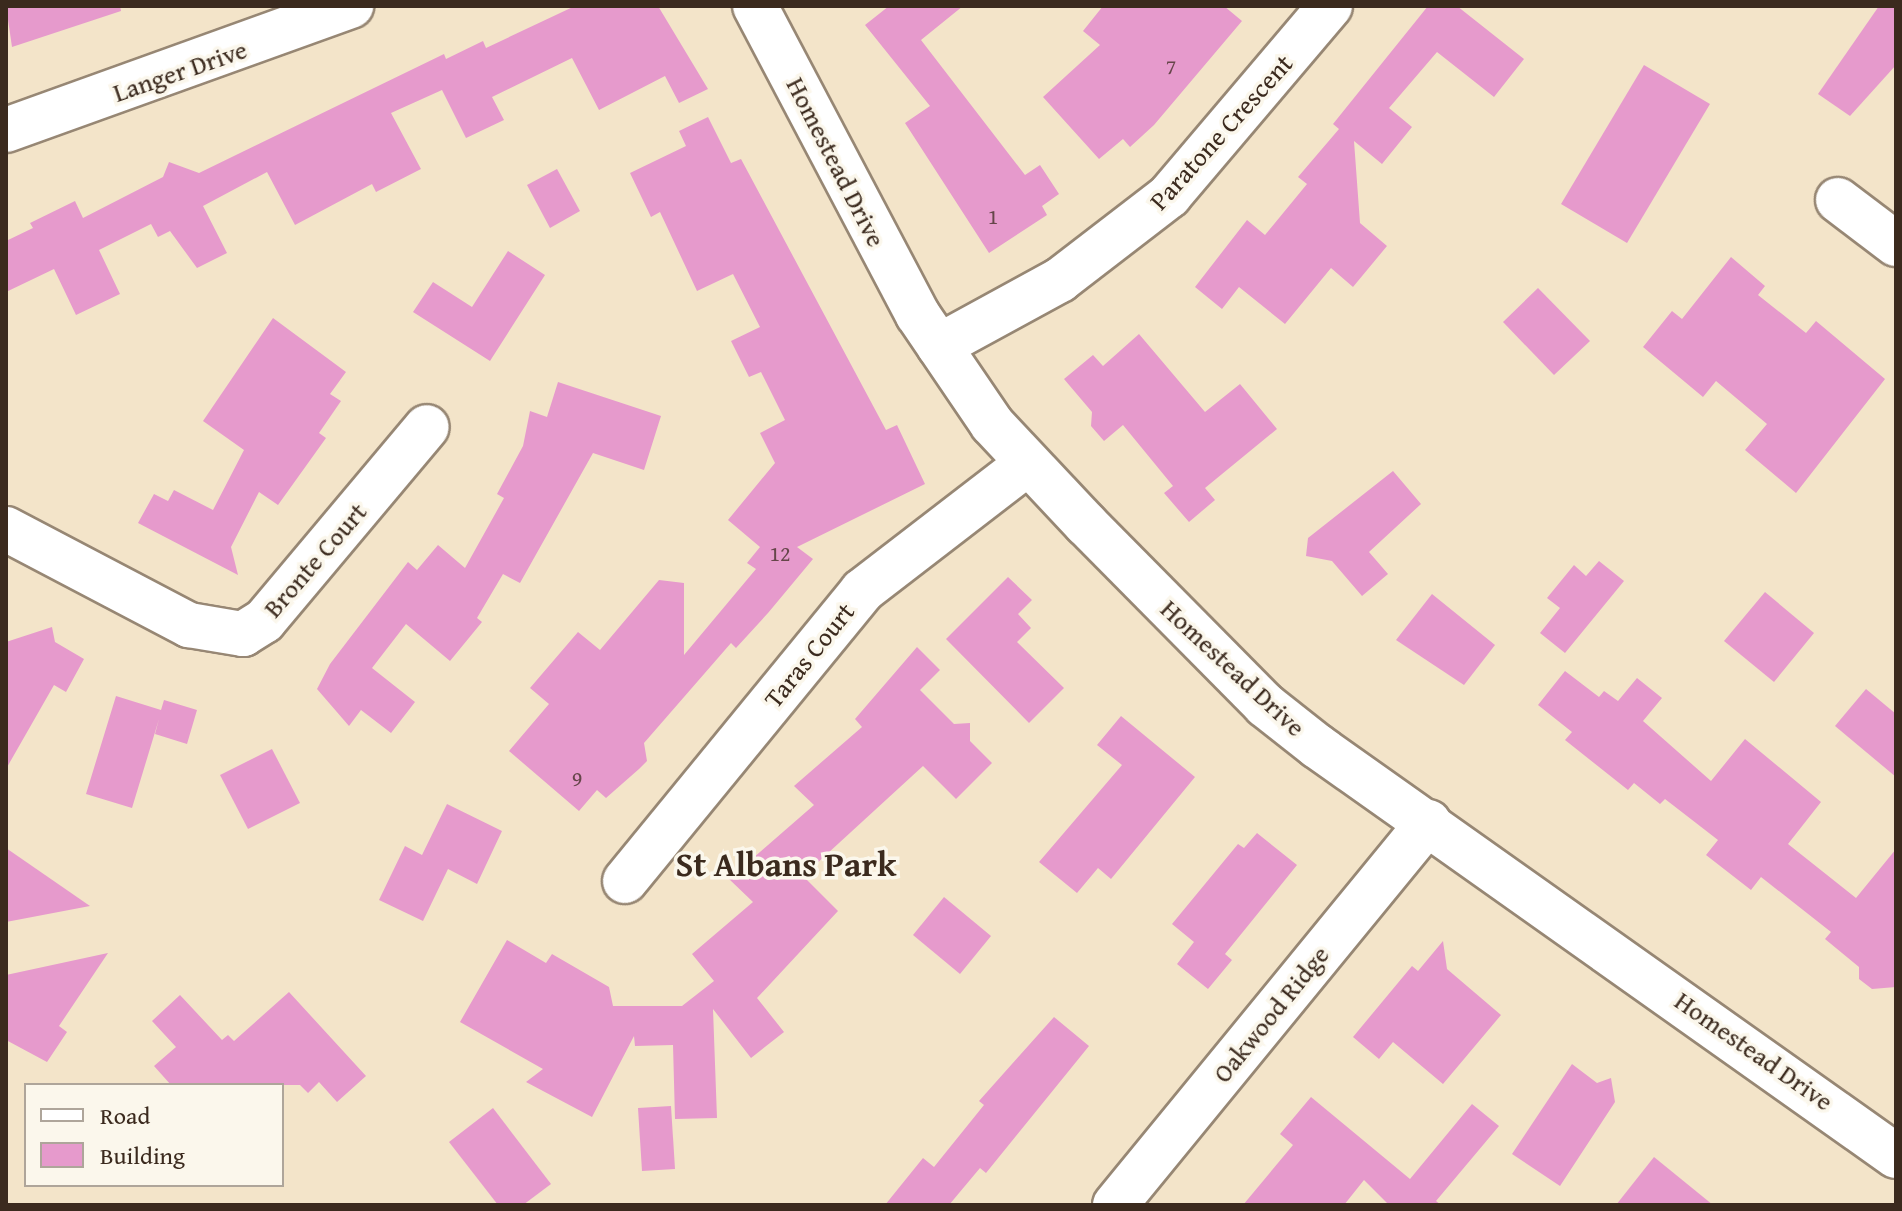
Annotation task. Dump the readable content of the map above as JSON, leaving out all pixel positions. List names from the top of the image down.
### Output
{
  "streets": {
    "street": [
      "Langer Drive",
      "Paratone Crescent",
      "Homestead Drive",
      "Bronte Court",
      "Taras Court",
      "Oakwood Ridge"
    ]
  },
  "crossings": [
    ["Paratone Crescent", "Homestead Drive"],
    ["Homestead Drive", "Taras Court"],
    ["Homestead Drive", "Oakwood Ridge"]
  ],
  "districts": ["St Albans Park"],
  "house_numbers": [
    "7",
    "1",
    "12",
    "9"
  ],
  "legend": ["Road", "Building"]
}
